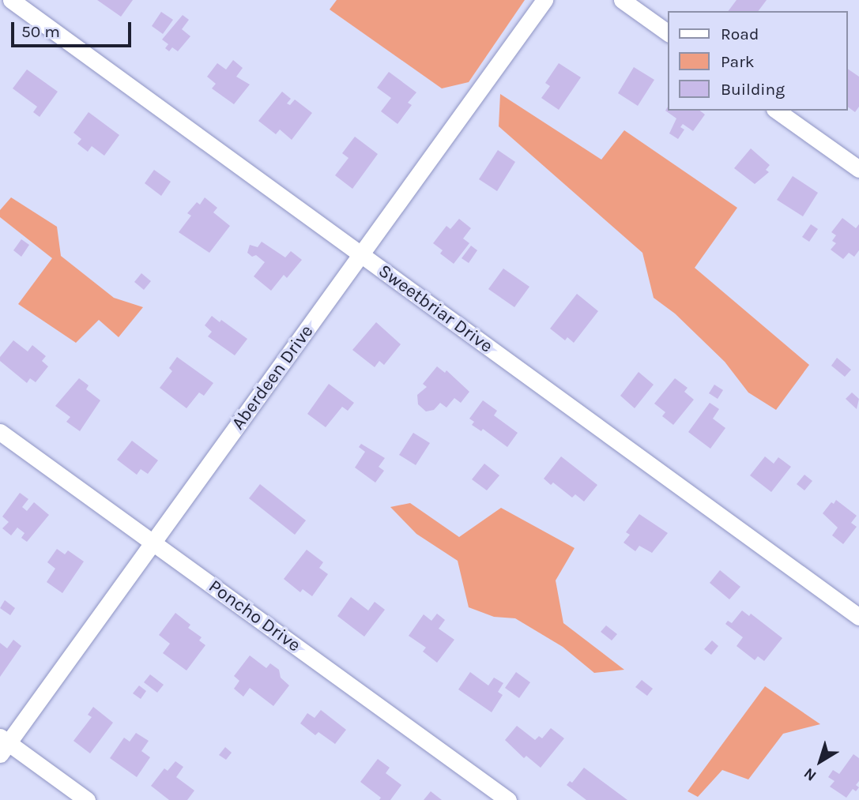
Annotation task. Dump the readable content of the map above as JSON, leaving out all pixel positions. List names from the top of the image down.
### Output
{
  "streets": {
    "street": ["Sweetbriar Drive", "Aberdeen Drive", "Poncho Drive"]
  },
  "crossings": [
    ["Sweetbriar Drive", "Aberdeen Drive"],
    ["Aberdeen Drive", "Poncho Drive"]
  ],
  "legend": ["Road", "Park", "Building"],
  "scale_bar": "50 m",
  "north": "bottom left"
}
